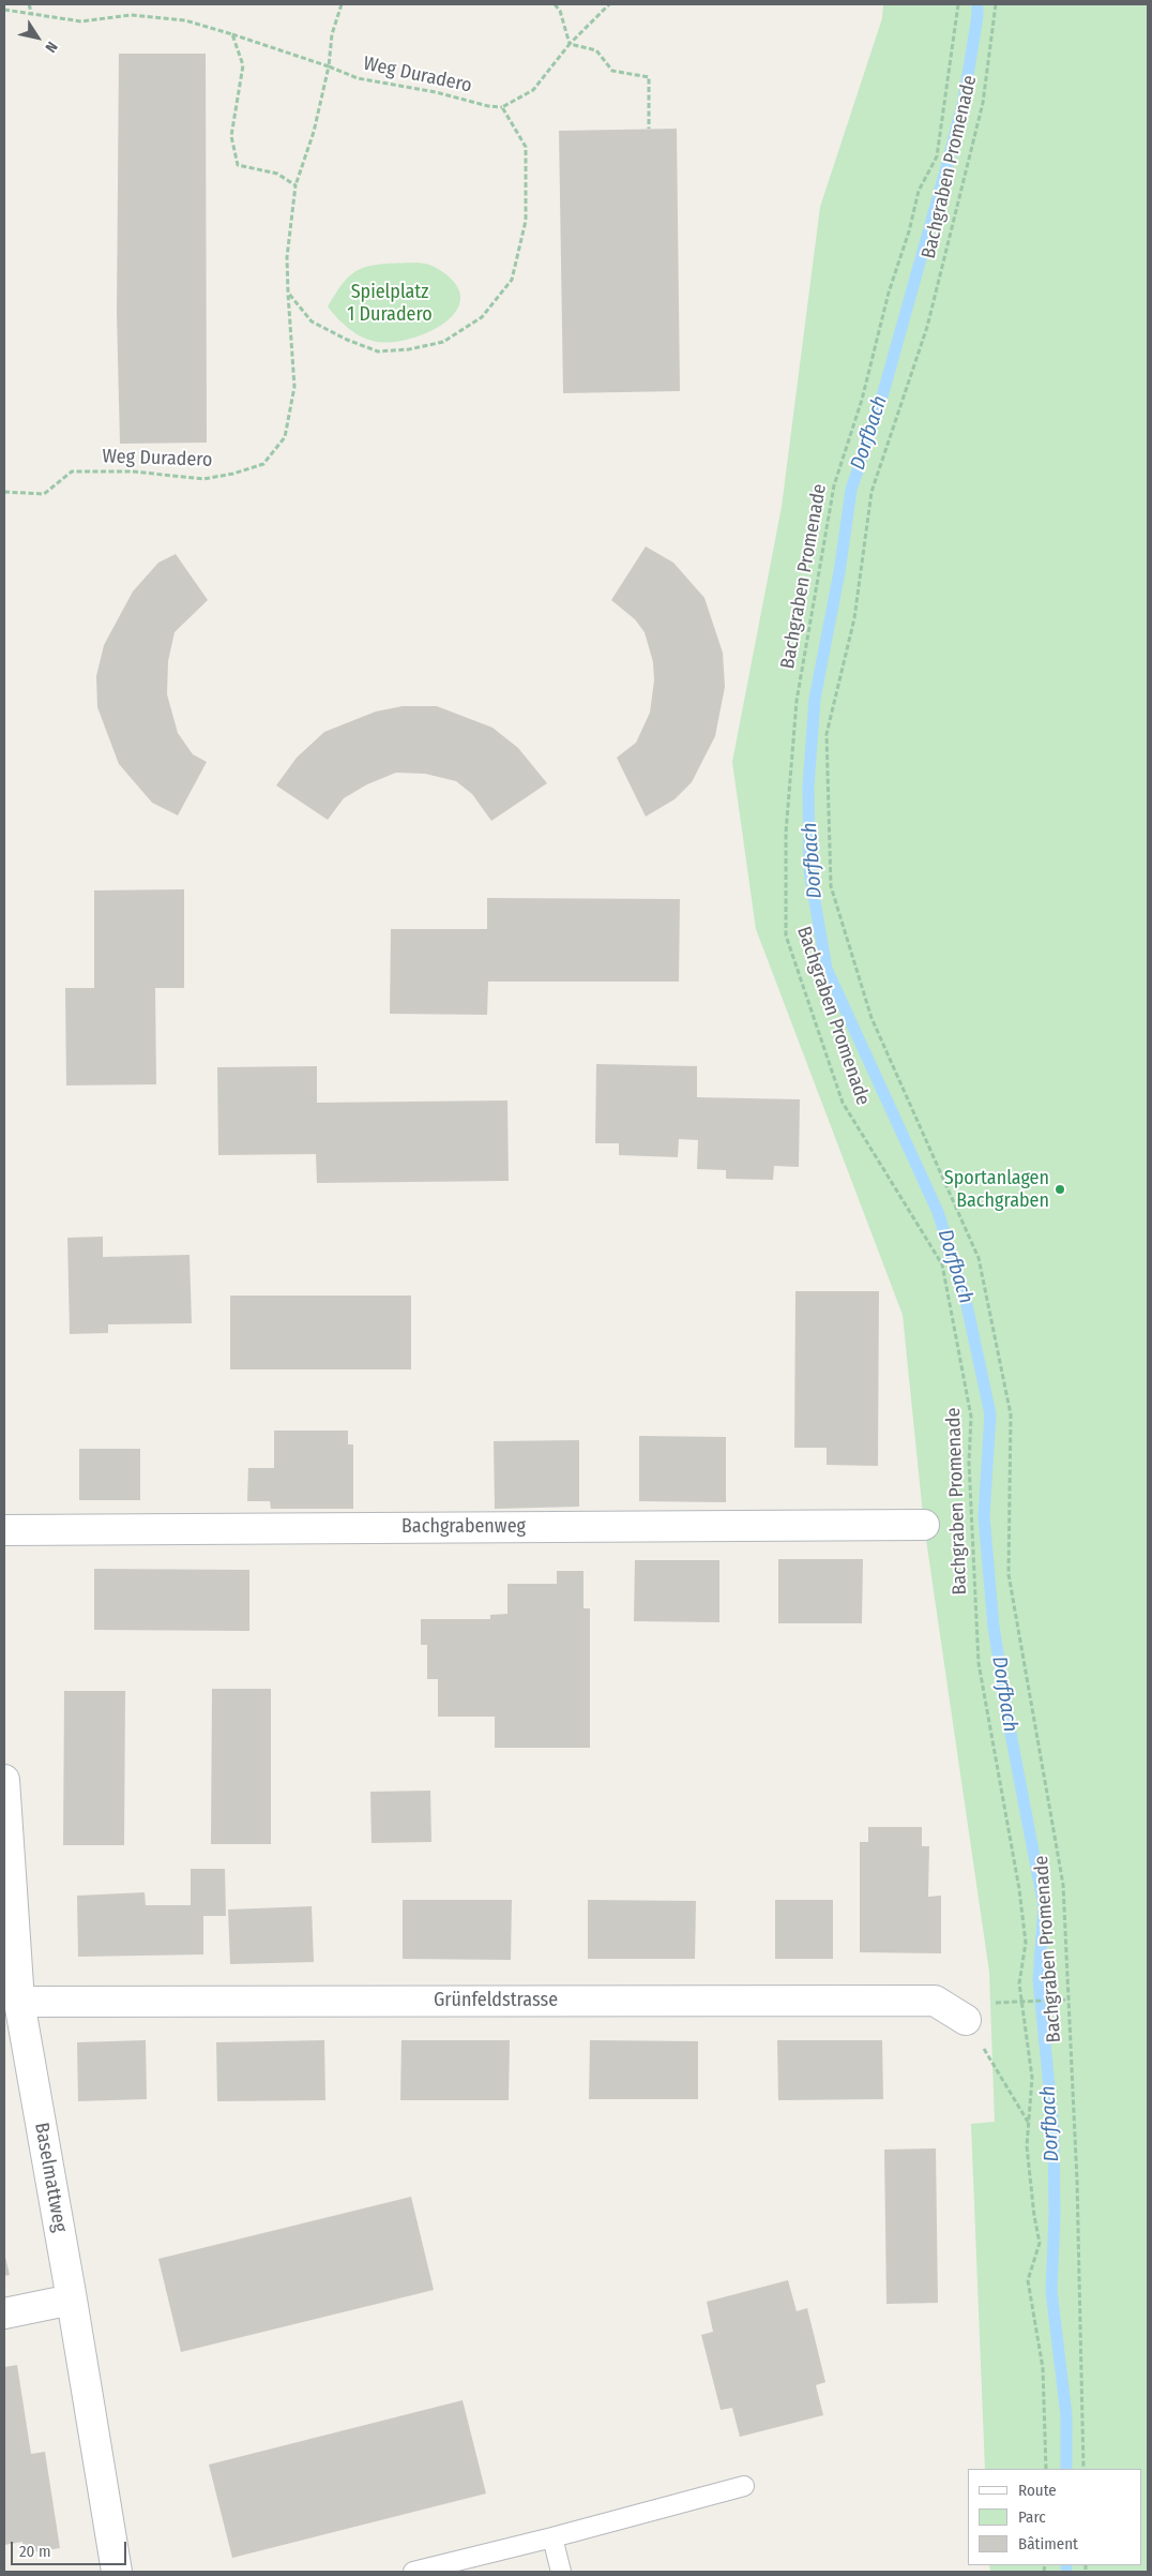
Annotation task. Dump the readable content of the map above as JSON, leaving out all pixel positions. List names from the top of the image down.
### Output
{
  "streets": {
    "street": ["Bachgrabenweg", "Grünfeldstrasse", "Baselmattweg"],
    "path": ["Weg Duradero", "Bachgraben Promenade"]
  },
  "crossings": [
    ["Grünfeldstrasse", "Baselmattweg"]
  ],
  "water": ["Dorfbach"],
  "parks": ["Spielplatz 1 Duradero"],
  "places": ["Sportanlagen Bachgraben"],
  "legend": ["Route", "Parc", "Bâtiment"],
  "scale_bar": "20 m",
  "north": "bottom right"
}
